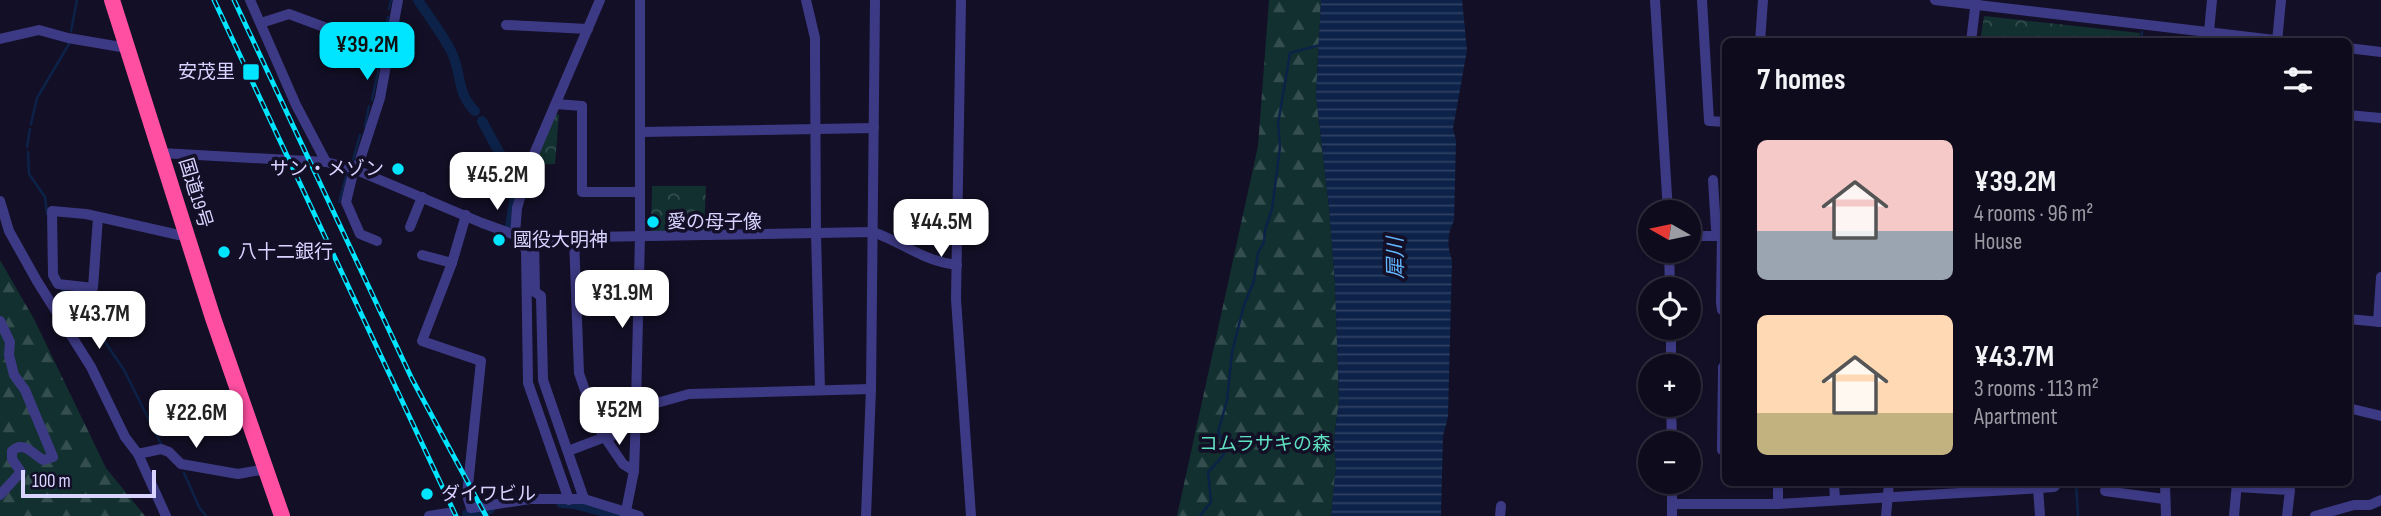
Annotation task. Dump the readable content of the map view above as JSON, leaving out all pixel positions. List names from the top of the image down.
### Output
{
  "streets": {
    "highway": ["国道19号"]
  },
  "water": ["犀川"],
  "parks": ["コムラサキの森"],
  "places": {
    "transit": ["安茂里"],
    "other": [
      "サン・メゾン",
      "愛の母子像",
      "國役大明神",
      "八十二銀行",
      "ダイワビル"
    ]
  },
  "scale_bar": "100 m",
  "north": "left",
  "page": {
    "price": [
      "¥39.2M",
      "¥45.2M",
      "¥44.5M",
      "¥31.9M",
      "¥43.7M",
      "¥52M",
      "¥22.6M"
    ],
    "heading": "7 homes",
    "list": [
      {
        "name": "¥39.2M",
        "note": "4 rooms · 96 m² · House"
      },
      {
        "name": "¥43.7M",
        "note": "3 rooms · 113 m² · Apartment"
      }
    ],
    "map_buttons": ["+", "−"],
    "scale": "100 m"
  }
}
